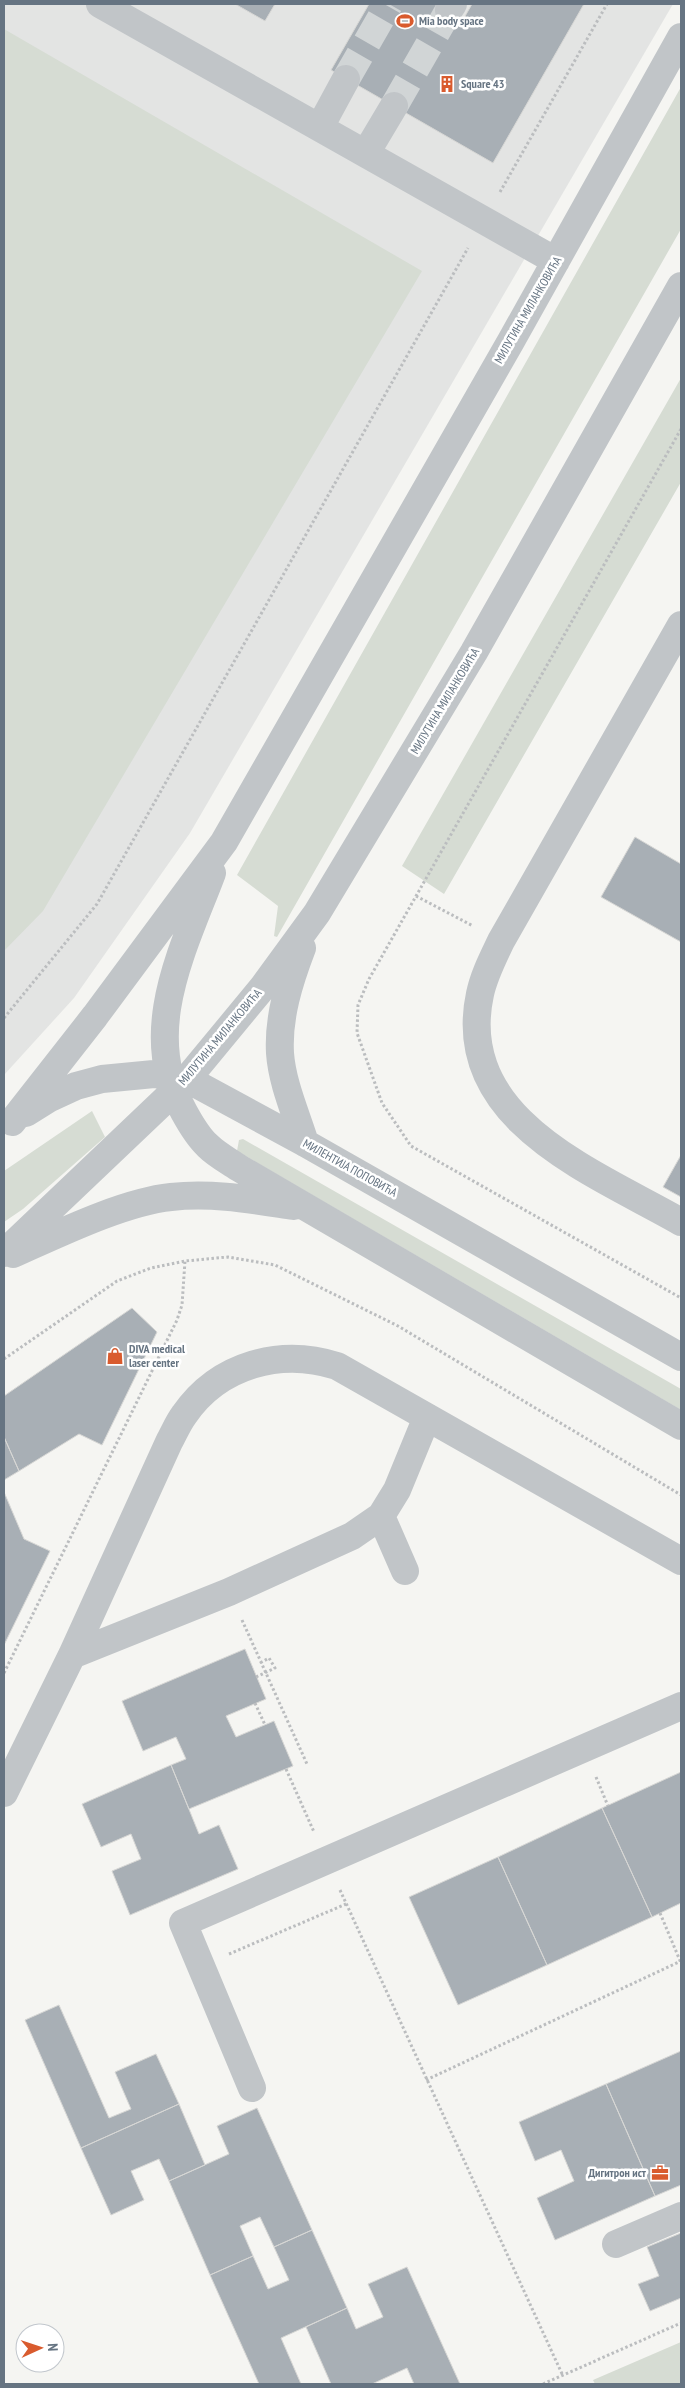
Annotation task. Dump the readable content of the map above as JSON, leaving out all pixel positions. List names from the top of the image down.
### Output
{
  "streets": {
    "street": ["МИЛУТИНА МИЛАНКОВИЋА", "МИЛЕНТИЈА ПОПОВИЋА"]
  },
  "crossings": [
    ["МИЛУТИНА МИЛАНКОВИЋА", "МИЛЕНТИЈА ПОПОВИЋА"]
  ],
  "places": {
    "sports": ["Mia body space"],
    "building": ["Square 43"],
    "shop": ["DIVA medical laser center"],
    "office": ["Дигитрон ист"]
  },
  "north": "right"
}
